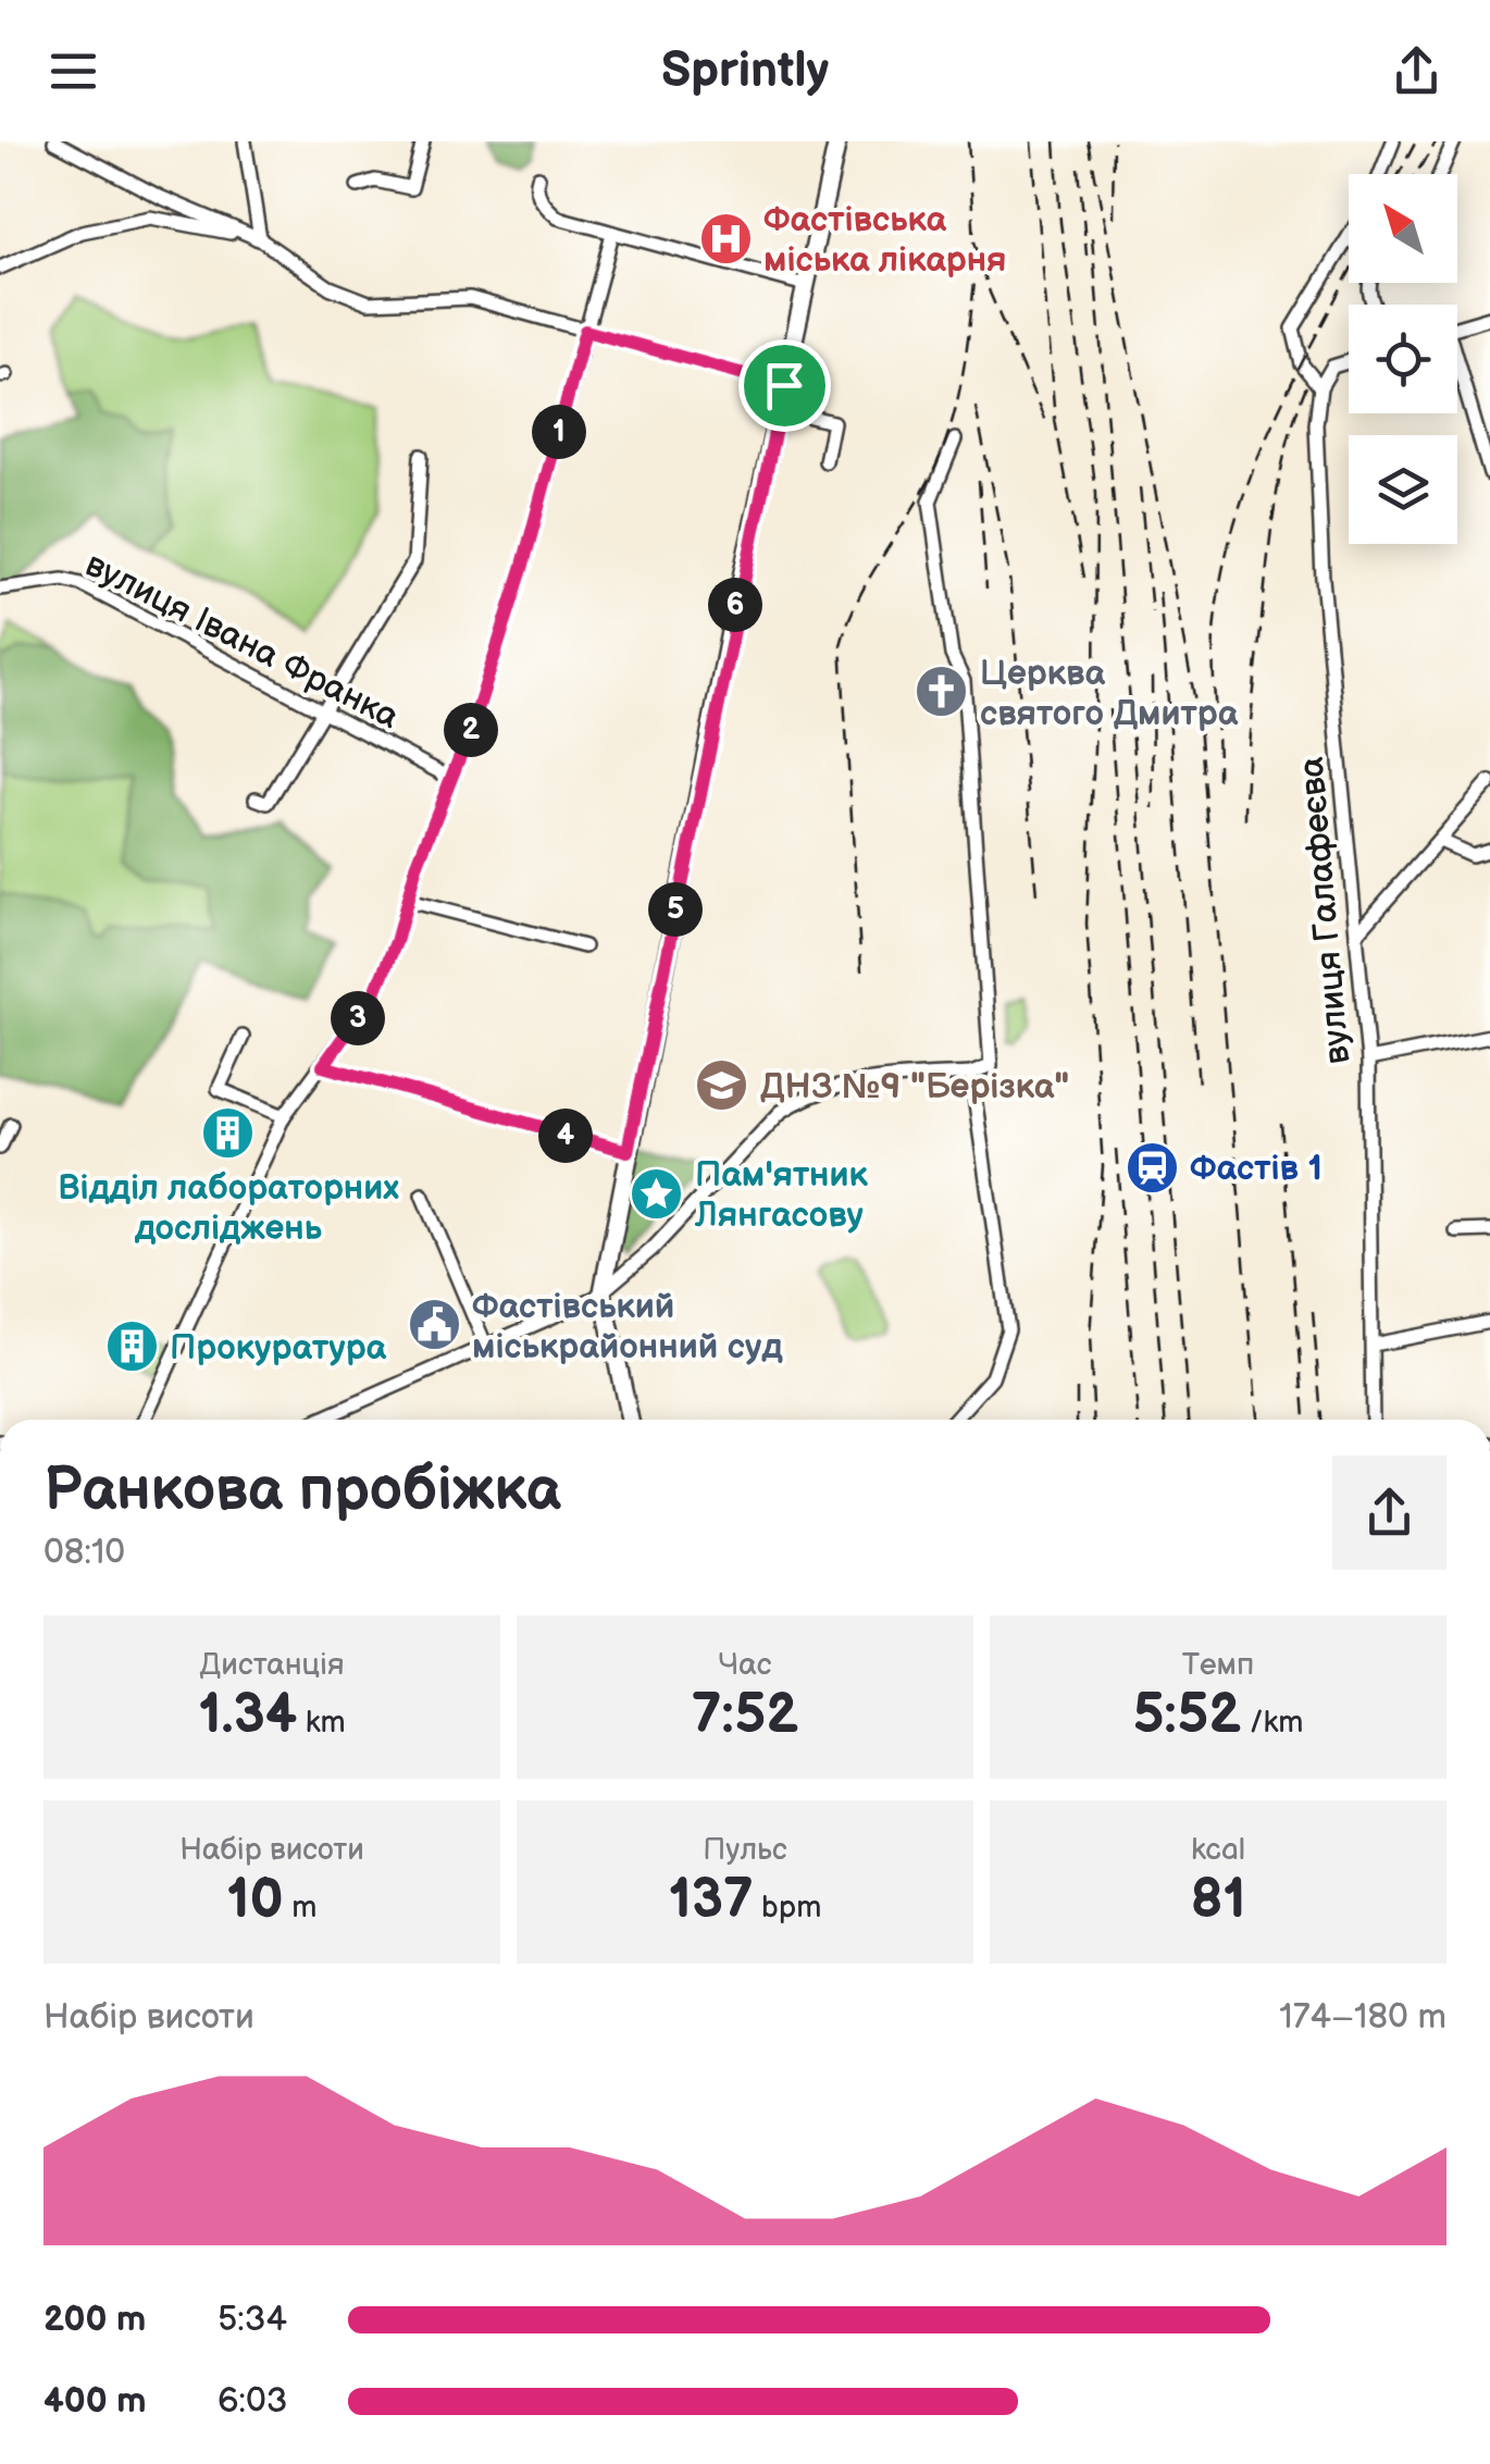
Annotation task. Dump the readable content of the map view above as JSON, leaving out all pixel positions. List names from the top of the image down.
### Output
{
  "streets": {
    "street": ["вулиця Івана Франка", "вулиця Галафеєва"]
  },
  "places": {
    "hospital": ["Фастівська міська лікарня"],
    "church": ["Церква святого Дмитра"],
    "school or university": ["ДНЗ №9 \"Берізка\""],
    "building": ["Відділ лабораторних досліджень", "Прокуратура"],
    "station": ["Фастів 1"],
    "place": ["Пам'ятник Лянгасову"],
    "public building": ["Фастівський міськрайонний суд"]
  },
  "north": "top left",
  "page": {
    "header": "Sprintly",
    "pins": [
      "1",
      "6",
      "2",
      "5",
      "3",
      "4"
    ],
    "heading": ["Ранкова пробіжка", "08:10"],
    "stats": [
      ["Дистанція", "1.34 km"],
      ["Час", "7:52"],
      ["Темп", "5:52 /km"],
      ["Набір висоти", "10 m"],
      ["Пульс", "137 bpm"],
      ["kcal", "81"]
    ],
    "chart": ["Набір висоти", "174–180 m"],
    "list": [
      {
        "name": "200 m",
        "note": "5:34"
      },
      {
        "name": "400 m",
        "note": "6:03"
      }
    ]
  }
}
